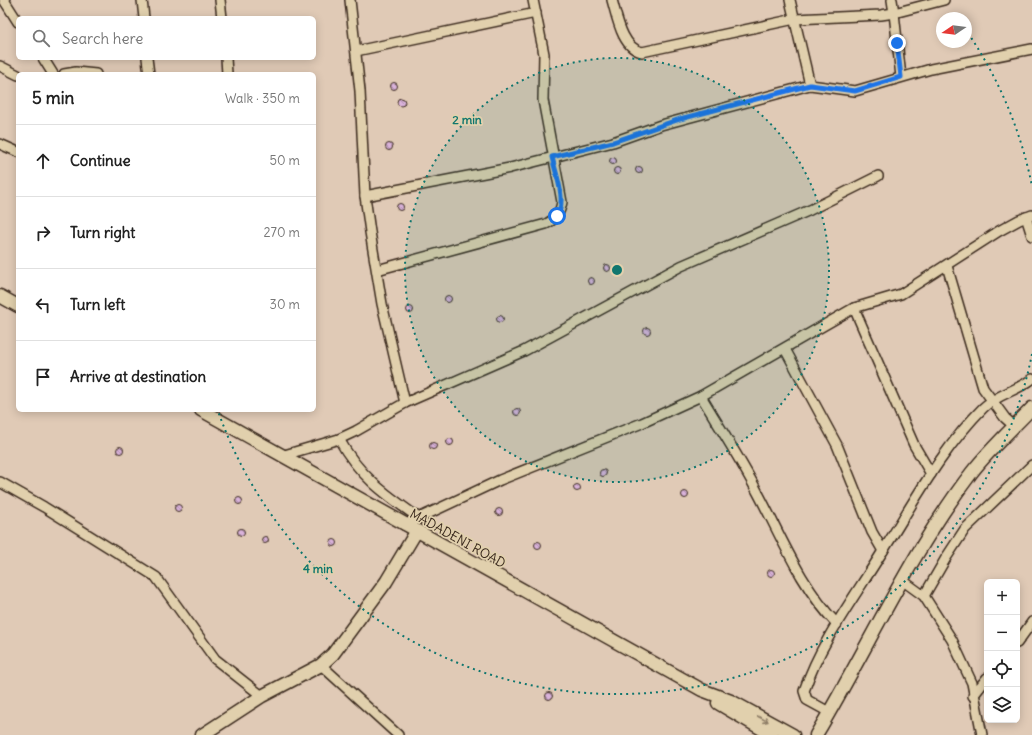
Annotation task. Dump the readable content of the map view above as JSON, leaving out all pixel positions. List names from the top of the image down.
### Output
{
  "streets": {
    "street": ["MADADENI ROAD"]
  },
  "north": "left",
  "page": {
    "search": "Search here",
    "heading": ["5 min", "Walk · 350 m"],
    "list": [
      ["Continue", "50 m"],
      ["Turn right", "270 m"],
      ["Turn left", "30 m"],
      "Arrive at destination"
    ],
    "map_buttons": ["+", "−"]
  },
  "rings": ["2 min", "4 min"]
}
